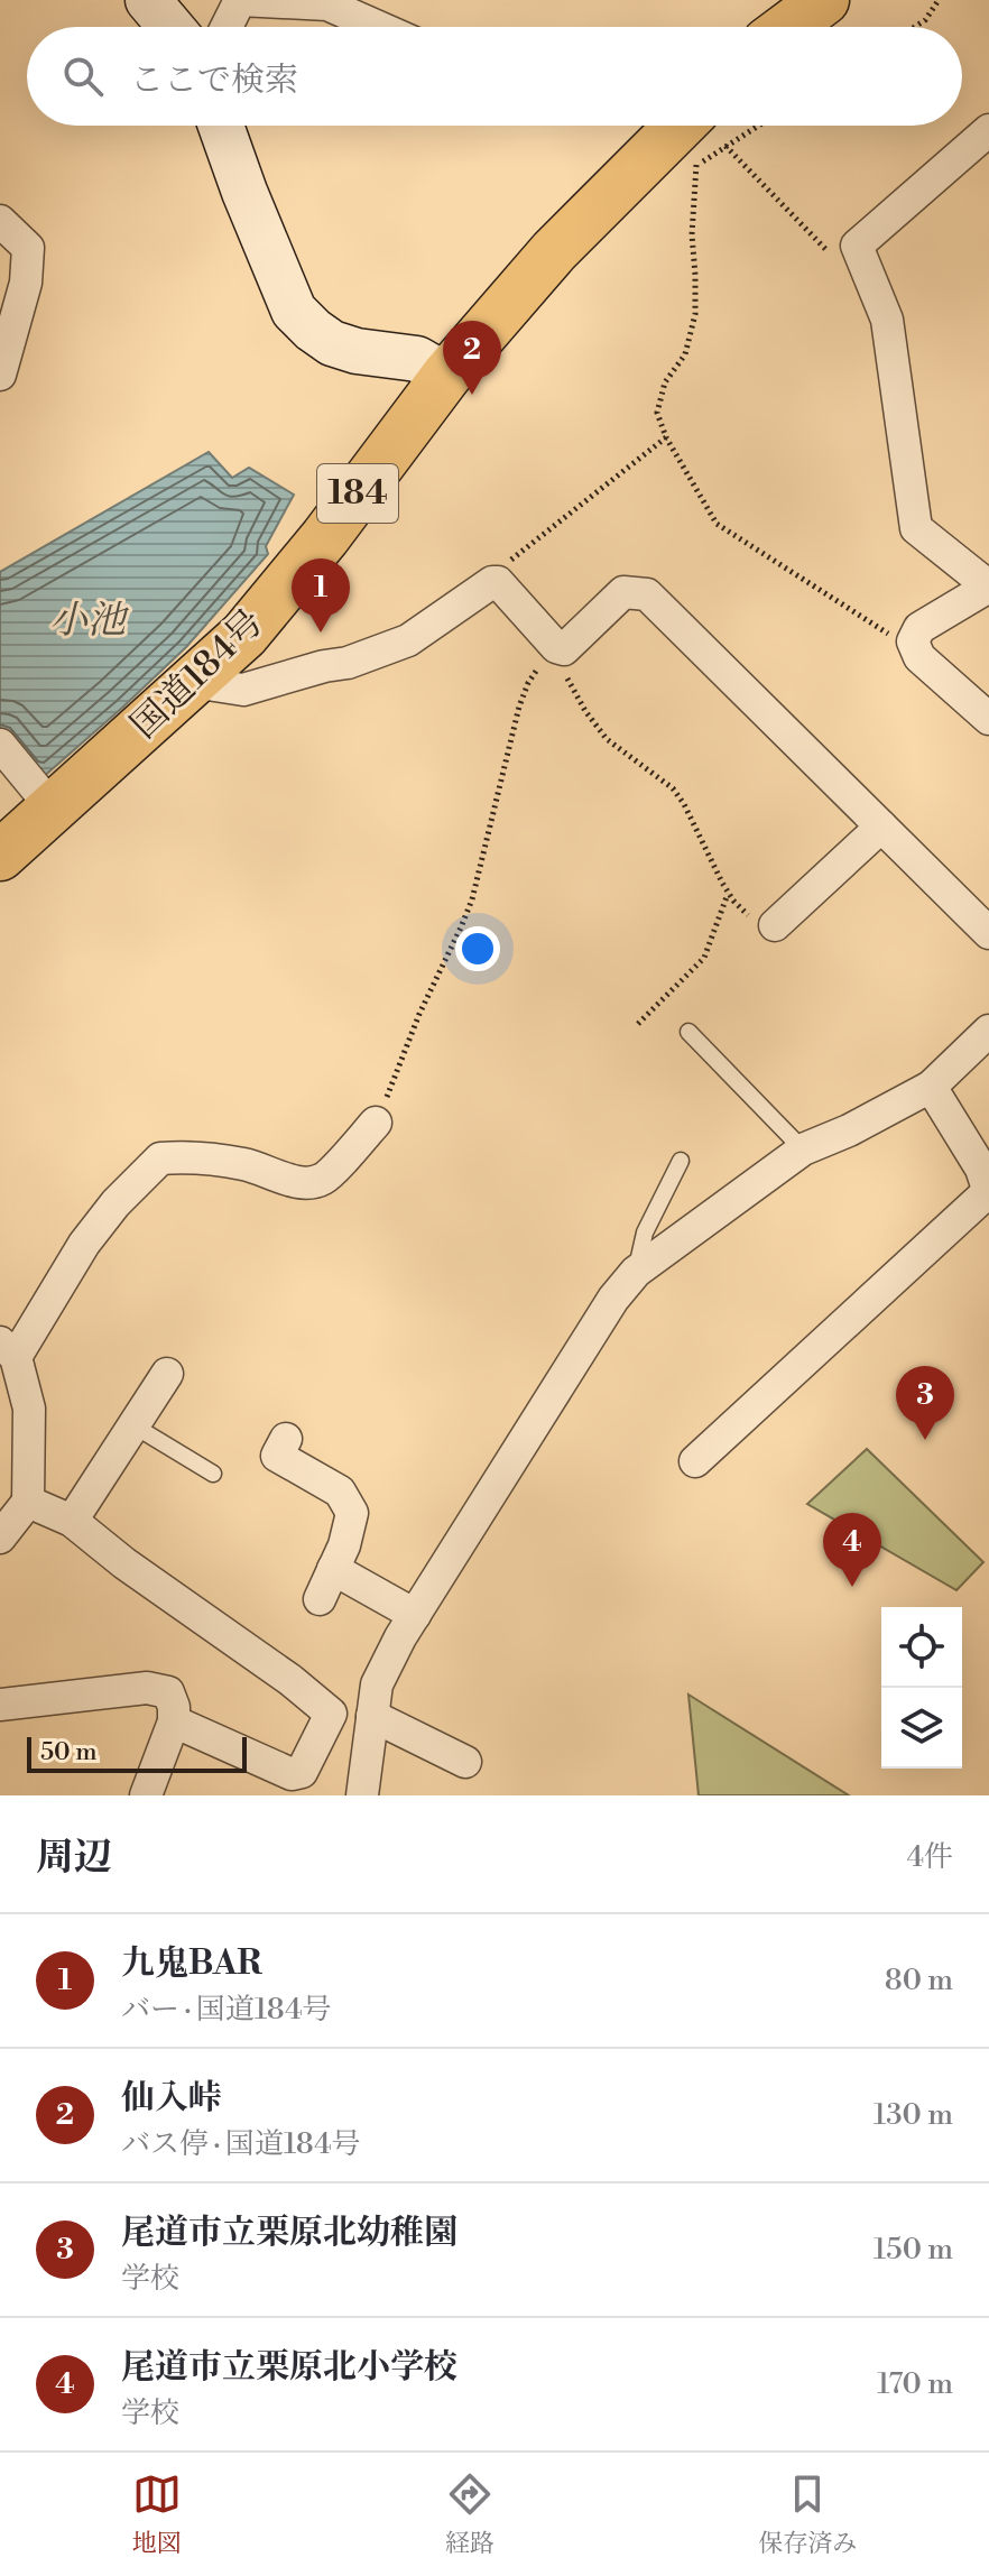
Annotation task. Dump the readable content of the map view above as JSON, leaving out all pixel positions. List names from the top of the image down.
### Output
{
  "streets": {
    "highway": ["184", "国道184号"]
  },
  "water": ["小池"],
  "scale_bar": "50 m",
  "page": {
    "search": "ここで検索",
    "pins": [
      "2",
      "1",
      "3",
      "4"
    ],
    "scale": "50 m",
    "heading": ["周辺", "4件"],
    "list": [
      {
        "mark": "1",
        "name": "九鬼BAR",
        "note": "バー · 国道184号",
        "value": "80 m"
      },
      {
        "mark": "2",
        "name": "仙入峠",
        "note": "バス停 · 国道184号",
        "value": "130 m"
      },
      {
        "mark": "3",
        "name": "尾道市立栗原北幼稚園",
        "note": "学校",
        "value": "150 m"
      },
      {
        "mark": "4",
        "name": "尾道市立栗原北小学校",
        "note": "学校",
        "value": "170 m"
      }
    ],
    "nav": ["地図", "経路", "保存済み"]
  }
}
